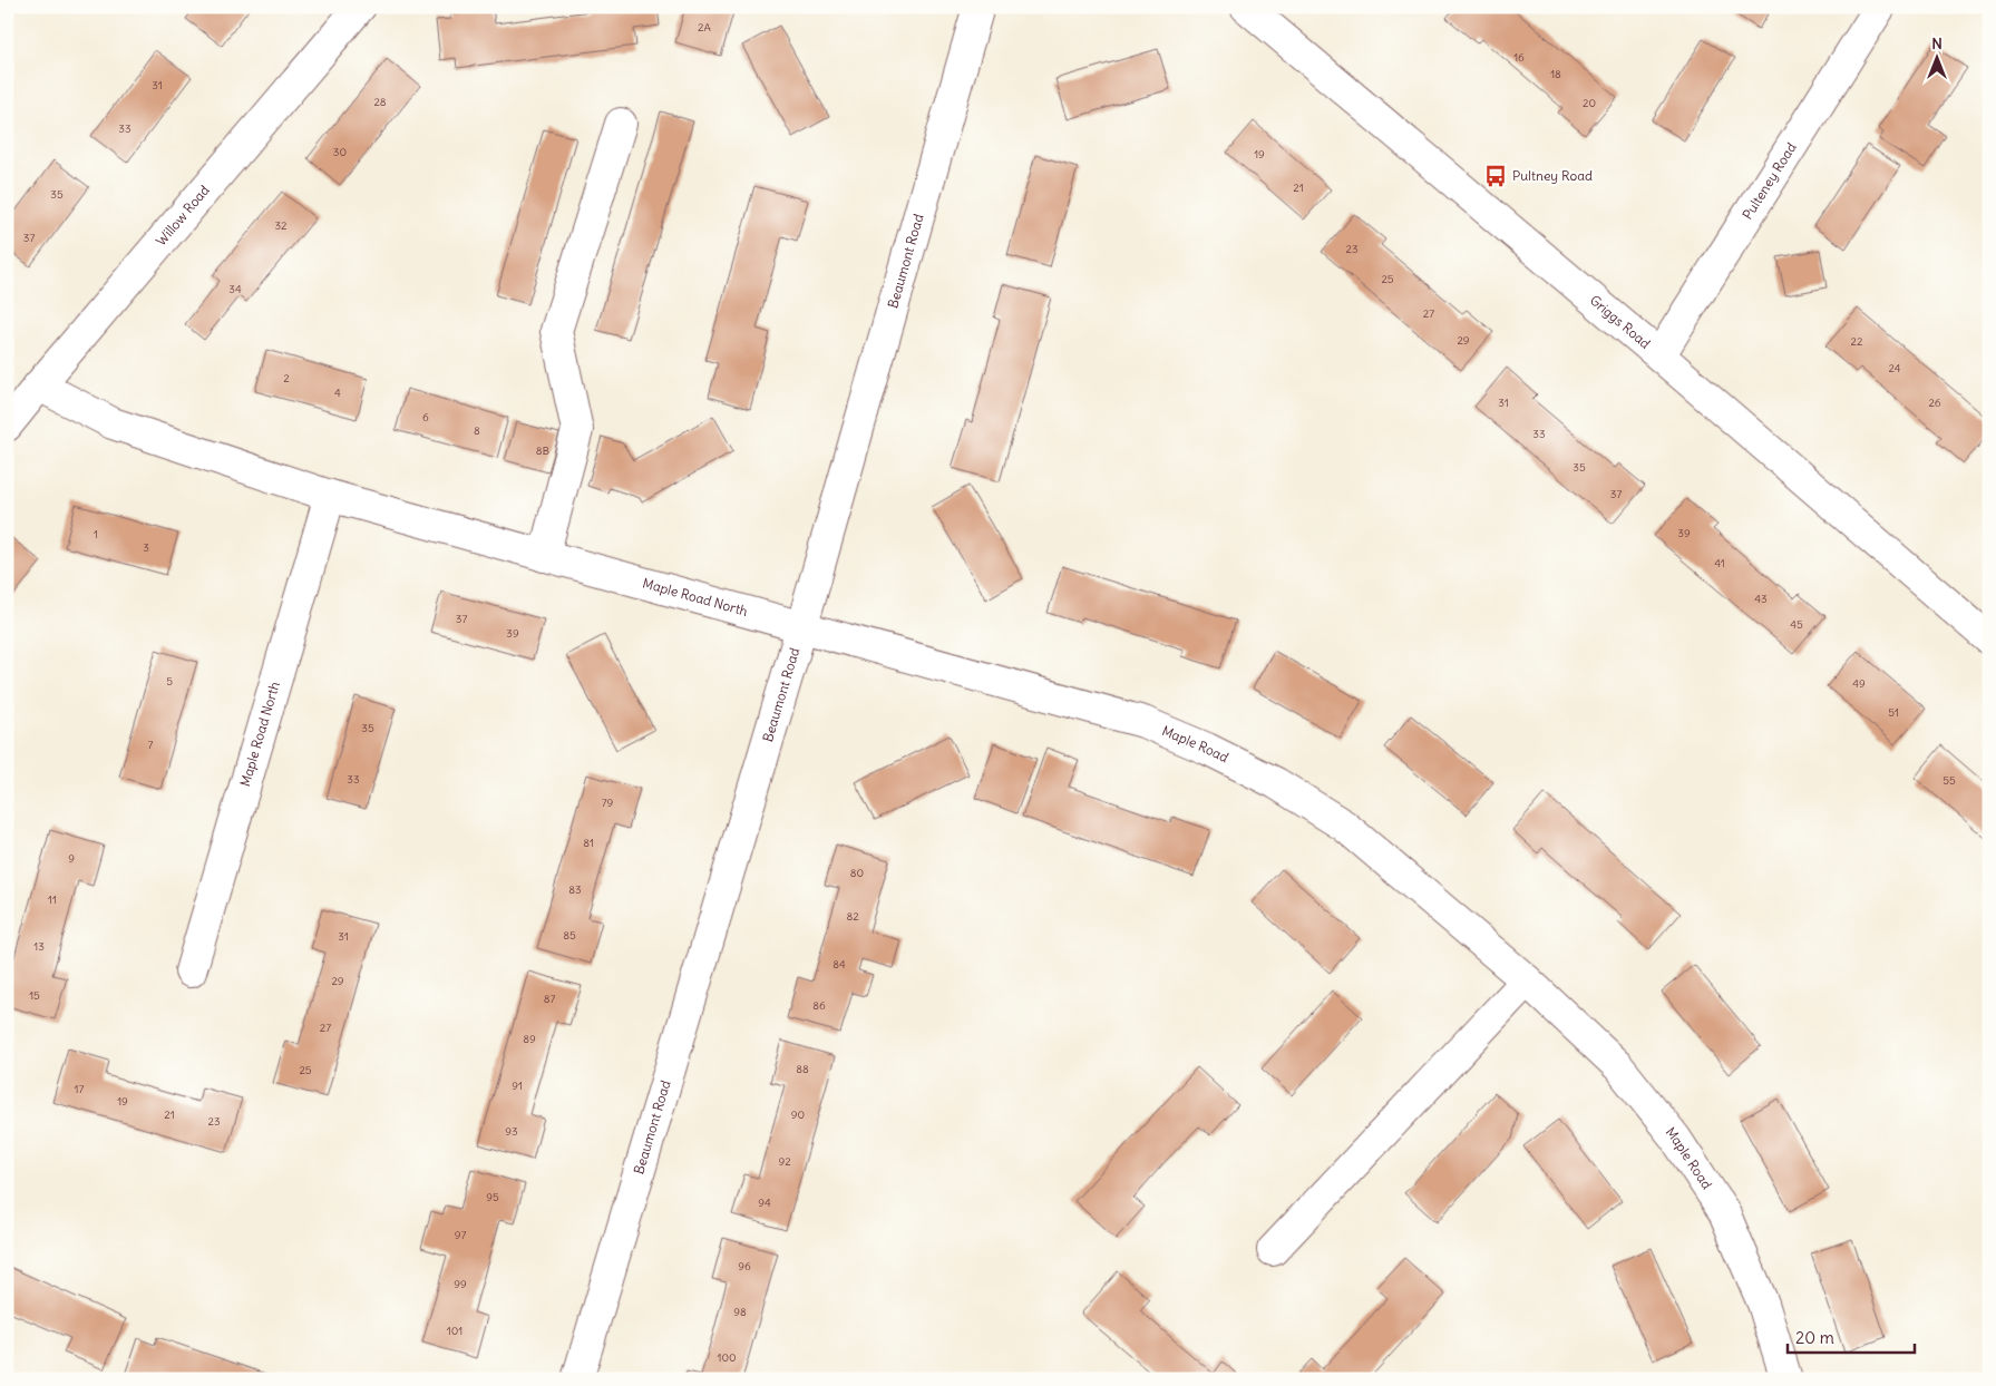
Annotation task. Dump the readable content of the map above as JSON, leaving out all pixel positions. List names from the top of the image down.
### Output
{
  "streets": {
    "street": [
      "Pulteney Road",
      "Willow Road",
      "Beaumont Road",
      "Griggs Road",
      "Maple Road North",
      "Maple Road"
    ]
  },
  "crossings": [
    ["Pulteney Road", "Griggs Road"],
    ["Willow Road", "Maple Road North"],
    ["Beaumont Road", "Maple Road North"],
    ["Beaumont Road", "Maple Road"],
    ["Maple Road North", "Maple Road"]
  ],
  "places": {
    "bus stop": ["Pultney Road"]
  },
  "house_numbers": [
    "2A",
    "16",
    "18",
    "31",
    "28",
    "20",
    "33",
    "30",
    "19",
    "21",
    "35",
    "32",
    "37",
    "23",
    "25",
    "34",
    "27",
    "29",
    "22",
    "24",
    "2",
    "4",
    "31",
    "26",
    "6",
    "8",
    "33",
    "8B",
    "35",
    "37",
    "39",
    "1",
    "3",
    "41",
    "43",
    "37",
    "45",
    "39",
    "5",
    "49",
    "51",
    "35",
    "7",
    "33",
    "55",
    "79",
    "81",
    "9",
    "80",
    "83",
    "11",
    "82",
    "85",
    "31",
    "13",
    "84",
    "29",
    "15",
    "87",
    "86",
    "27",
    "89",
    "88",
    "25",
    "91",
    "17",
    "19",
    "21",
    "90",
    "23",
    "93",
    "92",
    "95",
    "94",
    "97",
    "96",
    "99",
    "98",
    "101",
    "100"
  ],
  "scale_bar": "20 m",
  "north": "top"
}
